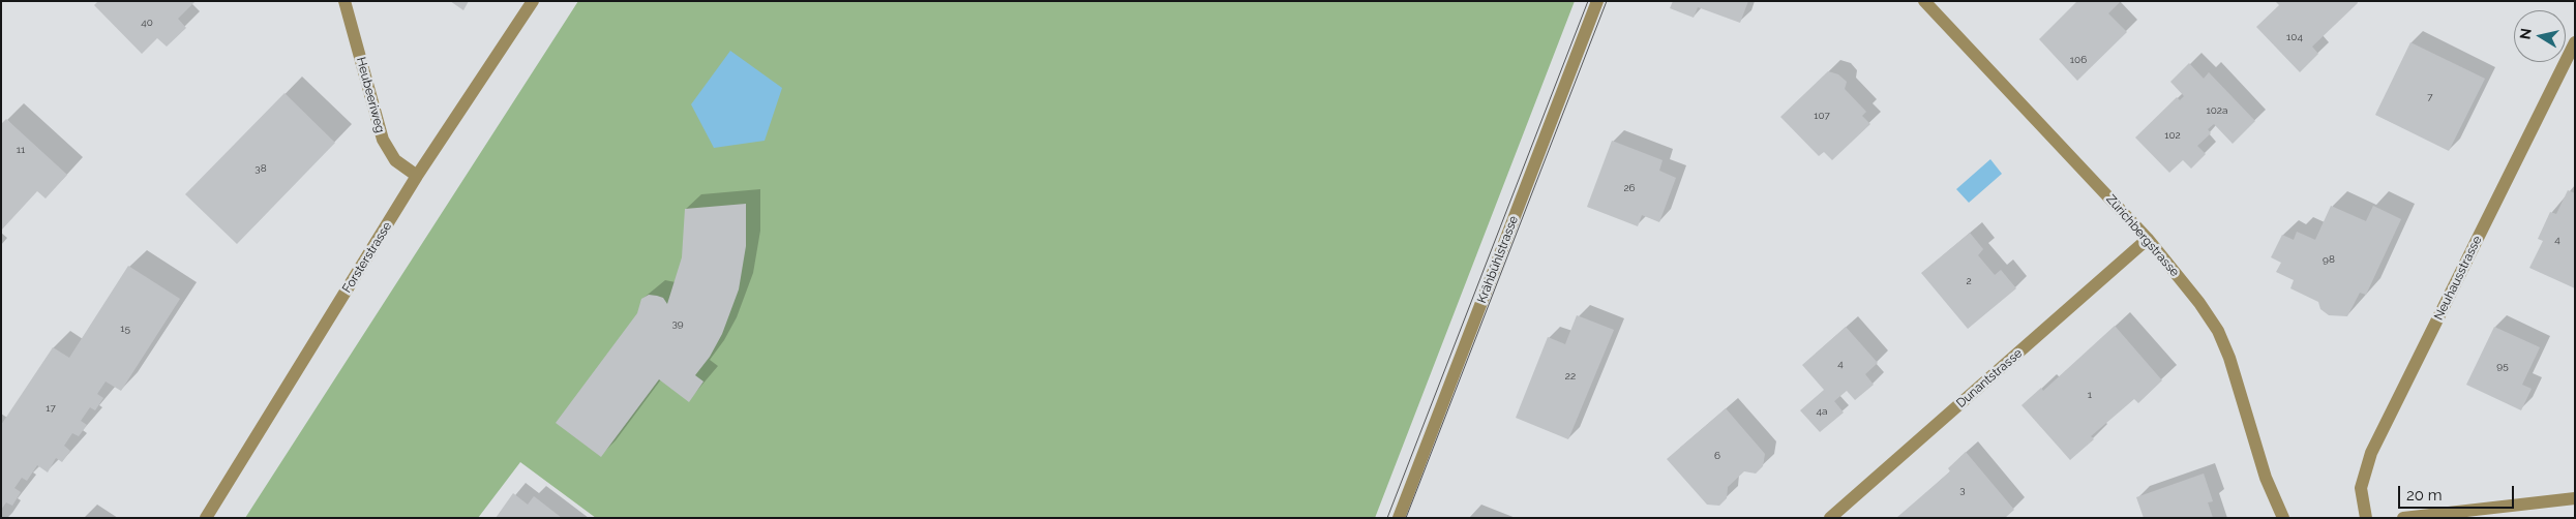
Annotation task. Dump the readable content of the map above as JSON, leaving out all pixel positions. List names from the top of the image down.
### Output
{
  "streets": {
    "street": [
      "Heubeeriweg",
      "Zürichbergstrasse",
      "Forsterstrasse",
      "Krähbühlstrasse",
      "Neuhausstrasse",
      "Dunantstrasse"
    ]
  },
  "crossings": [
    ["Heubeeriweg", "Forsterstrasse"],
    ["Zürichbergstrasse", "Dunantstrasse"]
  ],
  "house_numbers": [
    "40",
    "104",
    "106",
    "7",
    "102a",
    "107",
    "102",
    "11",
    "38",
    "26",
    "4",
    "98",
    "2",
    "39",
    "15",
    "4",
    "95",
    "22",
    "1",
    "17",
    "4a",
    "6",
    "3"
  ],
  "scale_bar": "20 m",
  "north": "left"
}
